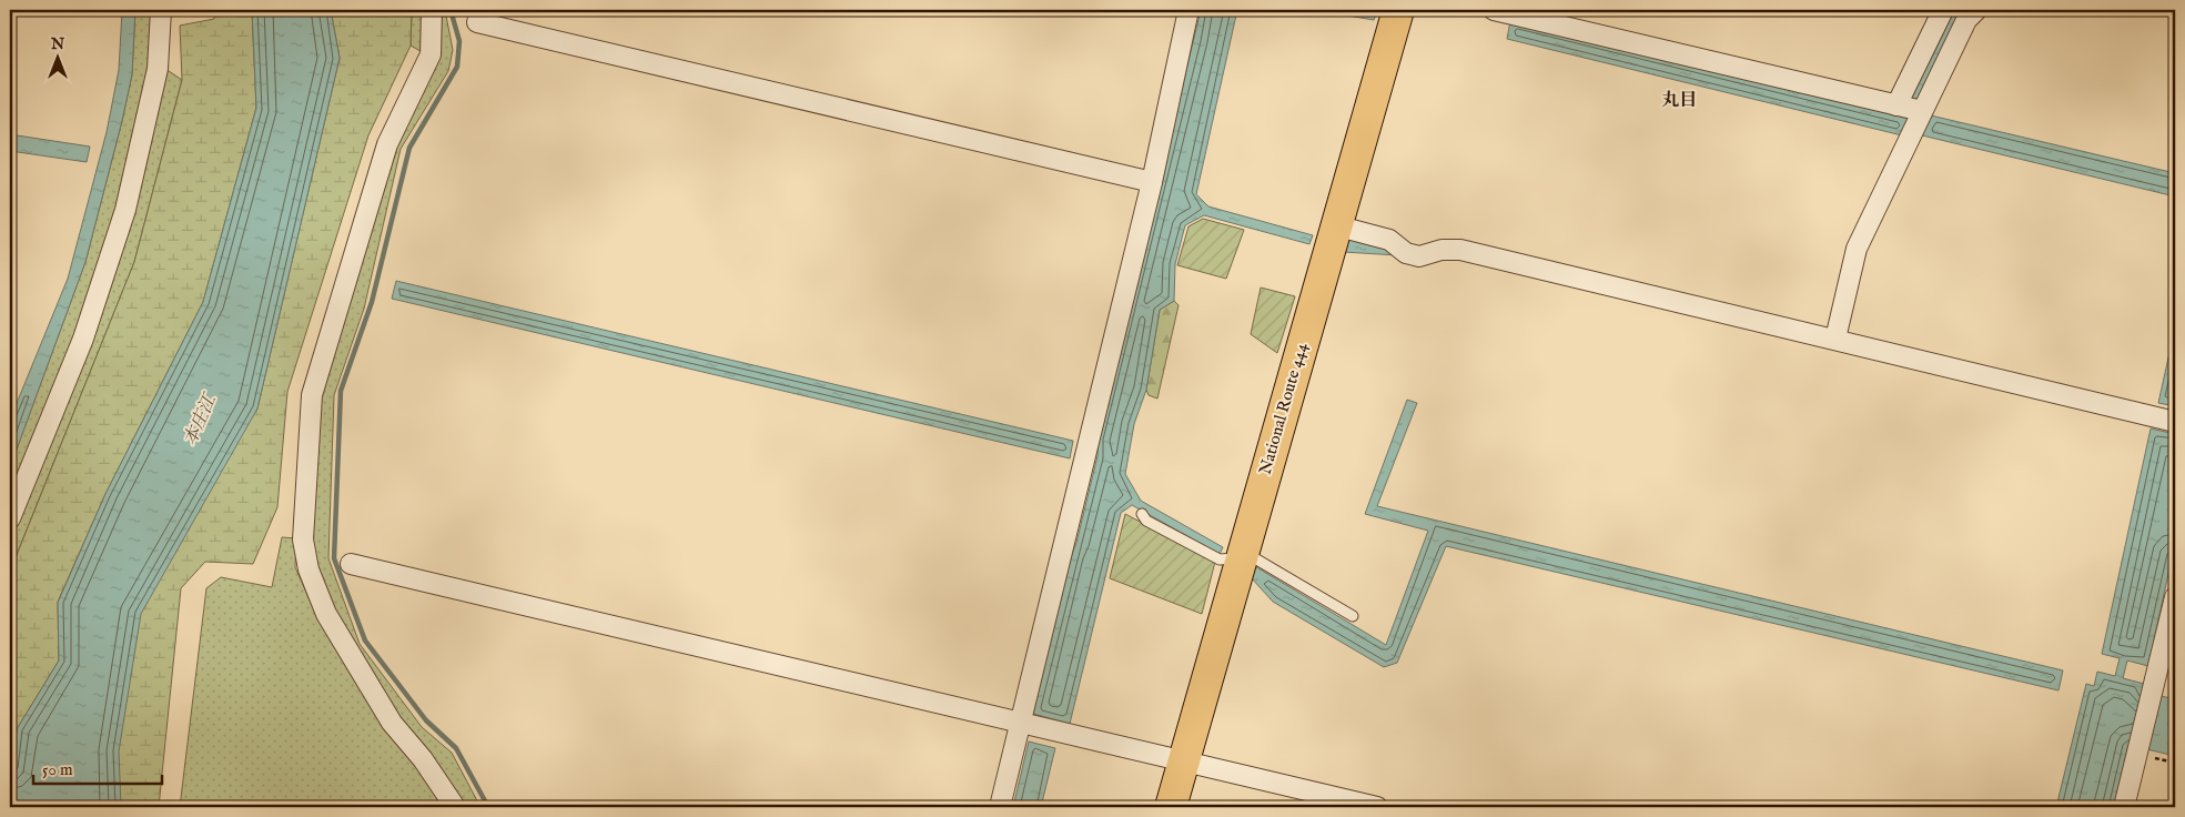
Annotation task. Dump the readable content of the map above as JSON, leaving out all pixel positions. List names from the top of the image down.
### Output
{
  "streets": {
    "highway": ["National Route 444"]
  },
  "districts": ["丸目"],
  "water": ["本庄江"],
  "scale_bar": "50 m",
  "north": "top"
}
